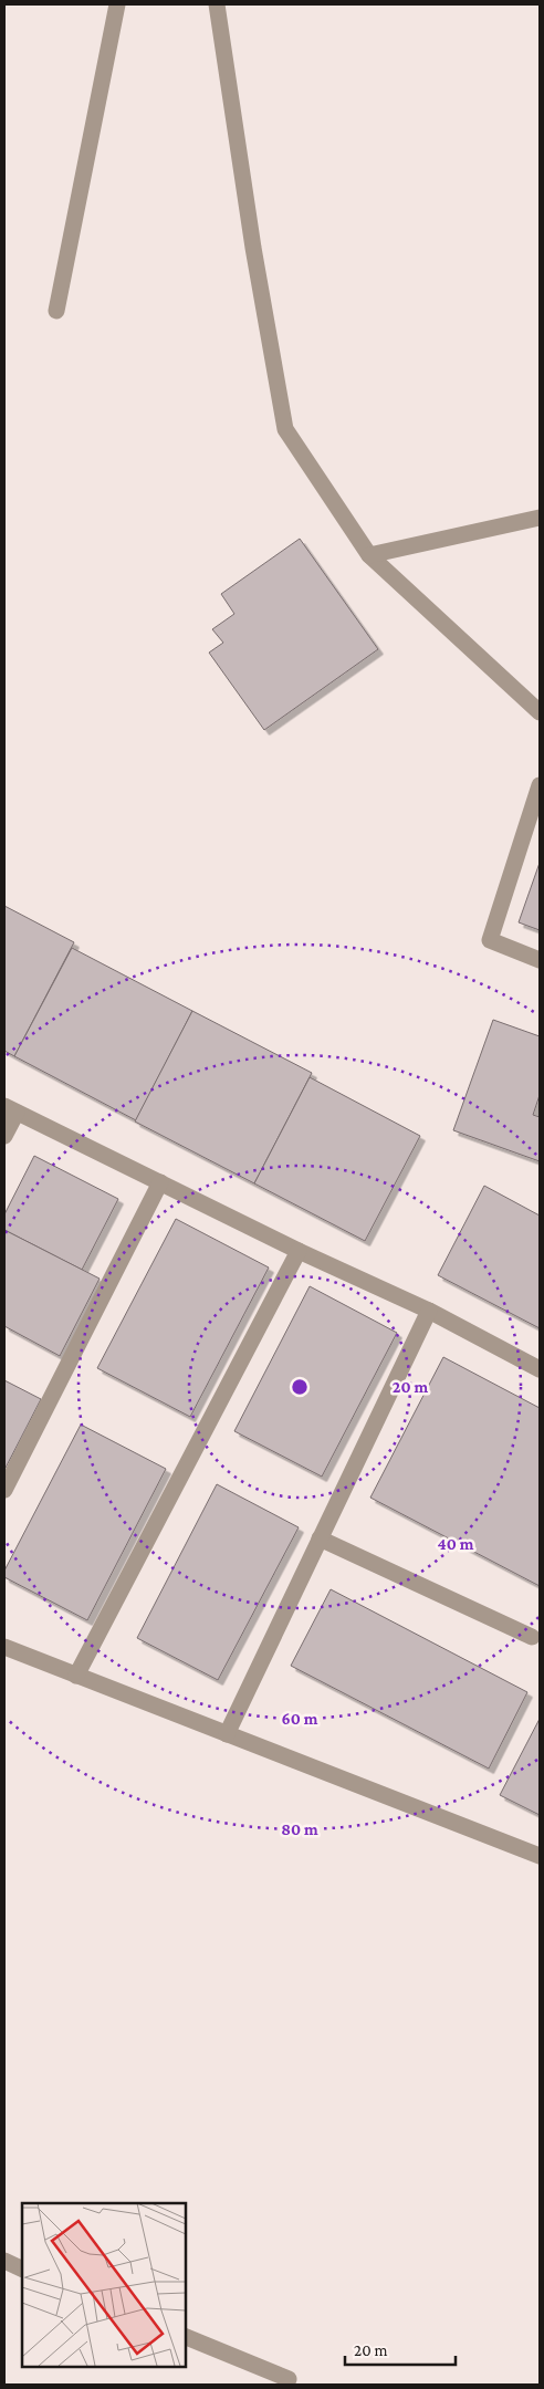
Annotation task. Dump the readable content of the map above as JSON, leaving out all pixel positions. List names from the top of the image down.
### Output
{
  "scale_bar": "20 m",
  "rings": [
    "20 m",
    "40 m",
    "60 m",
    "80 m"
  ]
}
